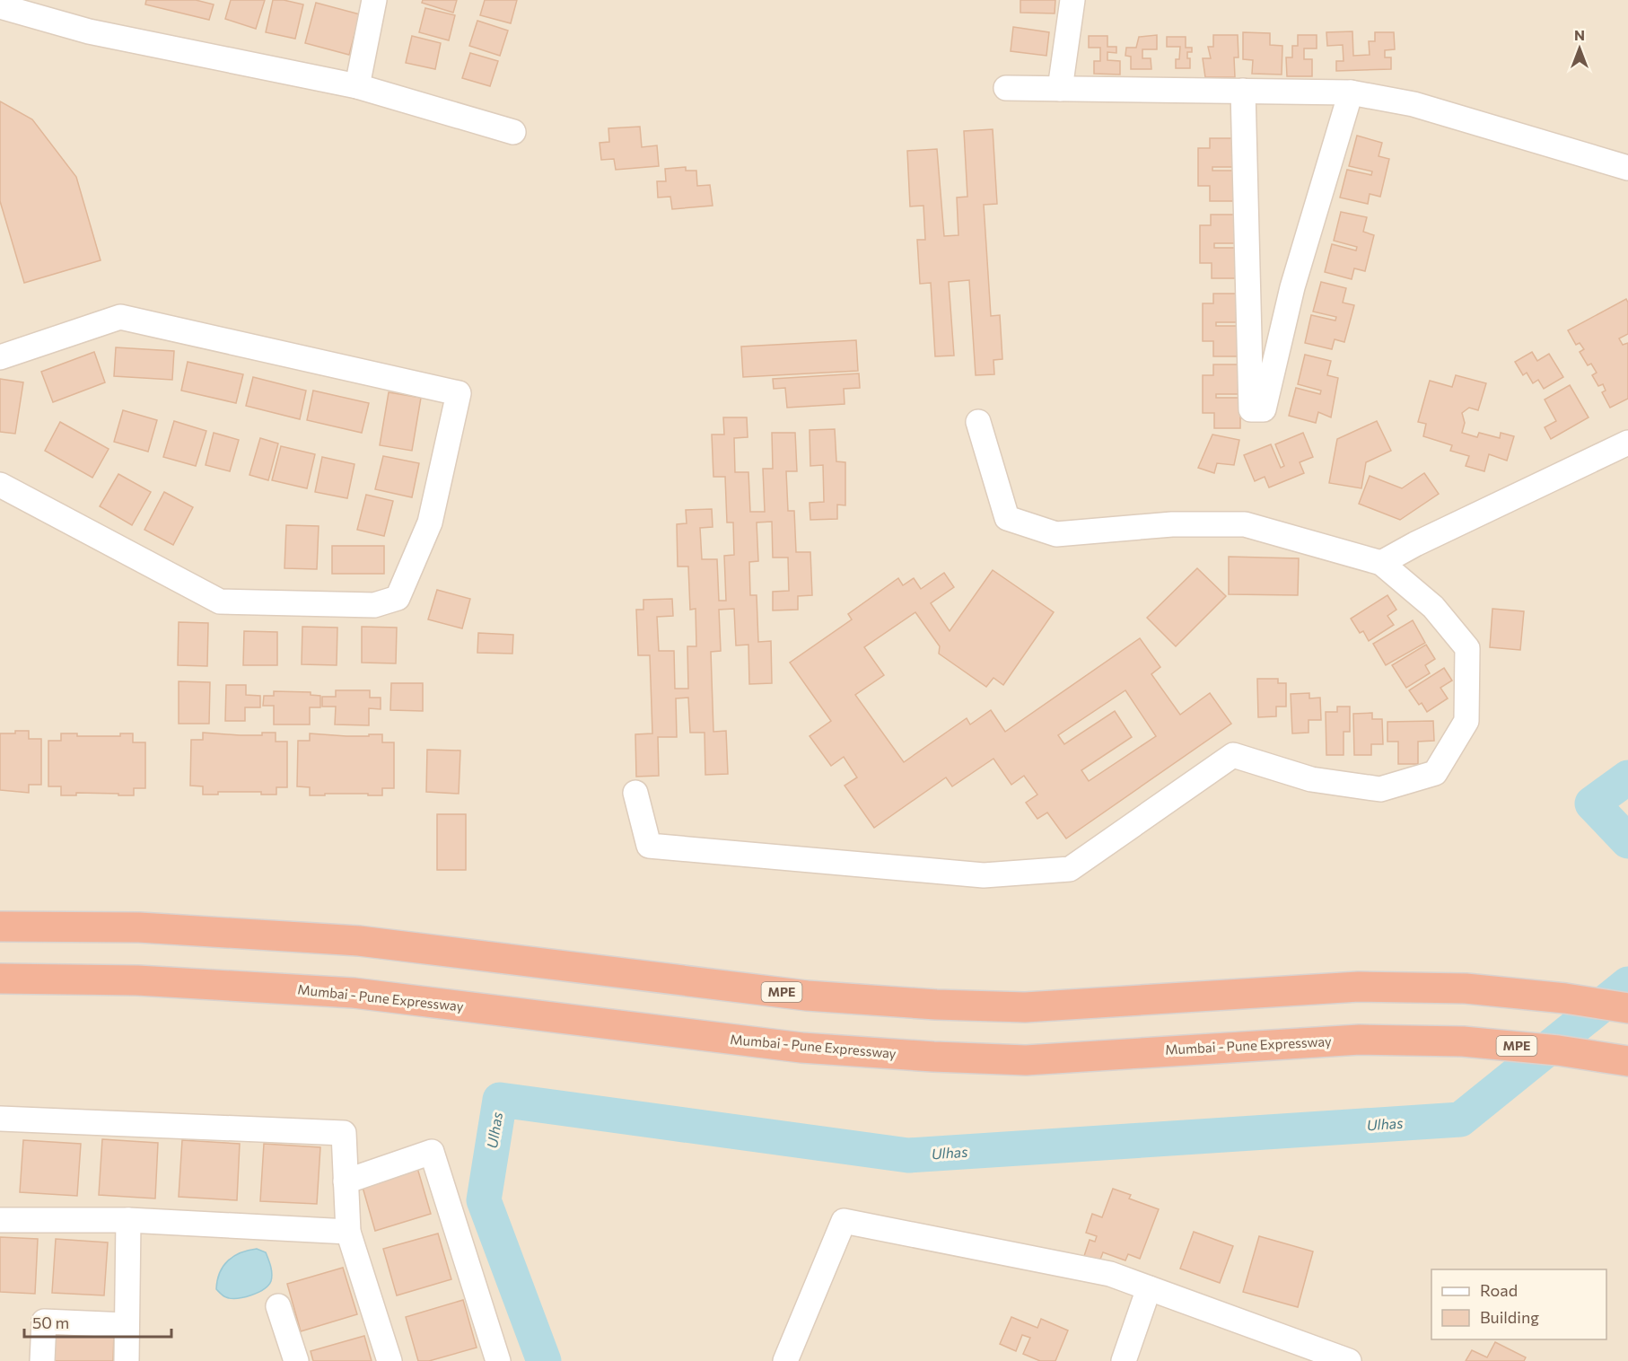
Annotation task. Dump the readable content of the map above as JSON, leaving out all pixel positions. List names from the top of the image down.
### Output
{
  "streets": {
    "highway": ["MPE", "Mumbai - Pune Expressway"]
  },
  "water": ["Ulhas"],
  "legend": ["Road", "Building"],
  "scale_bar": "50 m",
  "north": "top"
}
